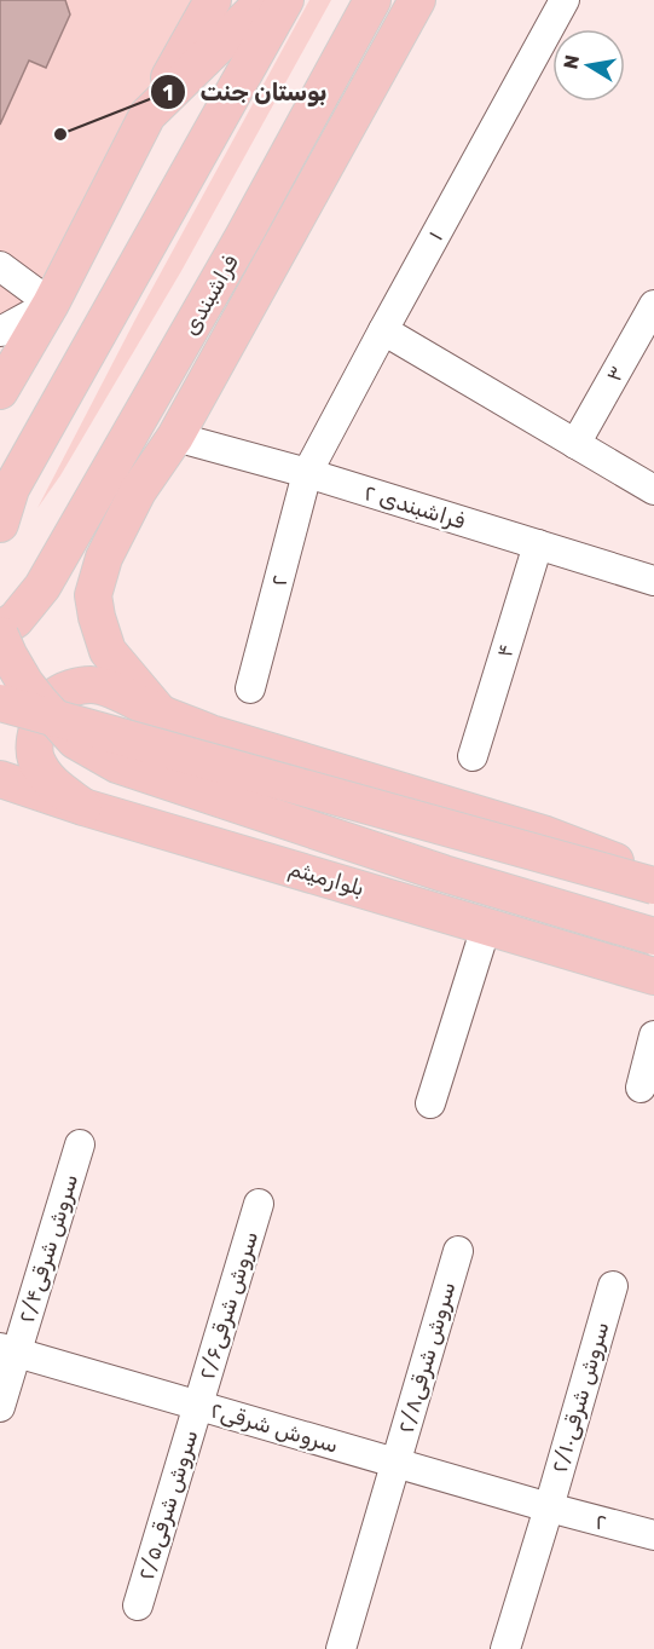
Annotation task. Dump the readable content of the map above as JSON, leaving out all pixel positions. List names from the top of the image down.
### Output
{
  "streets": {
    "main road": ["فراشبندی", "بلوارمیثم"],
    "street": [
      "۱",
      "۳",
      "۲ فراشبندی",
      "۲",
      "۴",
      "سروش شرقی۲/۴",
      "سروش شرقی۲/۶",
      "سروش شرقی۲/۸",
      "سروش شرقی۲/۱۰",
      "سروش شرقی۲",
      "سروش شرقی۲/۵"
    ]
  },
  "crossings": [
    ["۱", "۲ فراشبندی"],
    ["۱", "۲"],
    ["فراشبندی", "۲ فراشبندی"],
    ["۲ فراشبندی", "۲"],
    ["۲ فراشبندی", "۴"],
    ["۲", "سروش شرقی۲/۱۰"],
    ["۲", "سروش شرقی۲"],
    ["سروش شرقی۲/۴", "سروش شرقی۲"],
    ["سروش شرقی۲/۶", "سروش شرقی۲"],
    ["سروش شرقی۲/۶", "سروش شرقی۲/۵"],
    ["سروش شرقی۲/۸", "سروش شرقی۲"],
    ["سروش شرقی۲/۱۰", "سروش شرقی۲"],
    ["سروش شرقی۲", "سروش شرقی۲/۵"]
  ],
  "places": ["بوستان جنت"],
  "north": "left"
}
